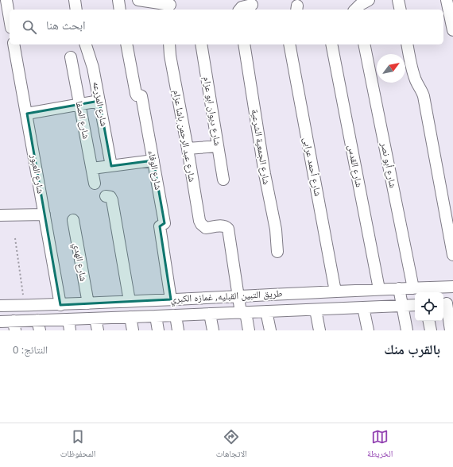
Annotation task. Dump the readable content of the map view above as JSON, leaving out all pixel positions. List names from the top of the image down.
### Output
{
  "streets": {
    "street": [
      "شارع المزرعه",
      "شارع ديوان ابو عزام",
      "شارع الصفا",
      "شارع عبد الرحمن باشا عزام",
      "شارع الجمعية الشرعية",
      "شارع أبو نصر",
      "شارع القدس",
      "شارع أحمد عرابى",
      "شارع الوفاء",
      "شارع العبور",
      "شارع الهدي",
      "طريق التبين القبليه, غمازه الكبري"
    ]
  },
  "crossings": [
    ["شارع عبد الرحمن باشا عزام", "طريق التبين القبليه, غمازه الكبري"],
    ["شارع أبو نصر", "طريق التبين القبليه, غمازه الكبري"],
    ["شارع القدس", "طريق التبين القبليه, غمازه الكبري"],
    ["شارع أحمد عرابى", "طريق التبين القبليه, غمازه الكبري"],
    ["شارع الوفاء", "طريق التبين القبليه, غمازه الكبري"],
    ["شارع العبور", "طريق التبين القبليه, غمازه الكبري"],
    ["شارع الهدي", "طريق التبين القبليه, غمازه الكبري"]
  ],
  "north": "top right",
  "page": {
    "search": "ابحث هنا",
    "heading": ["بالقرب منك", "النتائج: 0"],
    "nav": ["الخريطة", "الاتجاهات", "المحفوظات"]
  }
}
